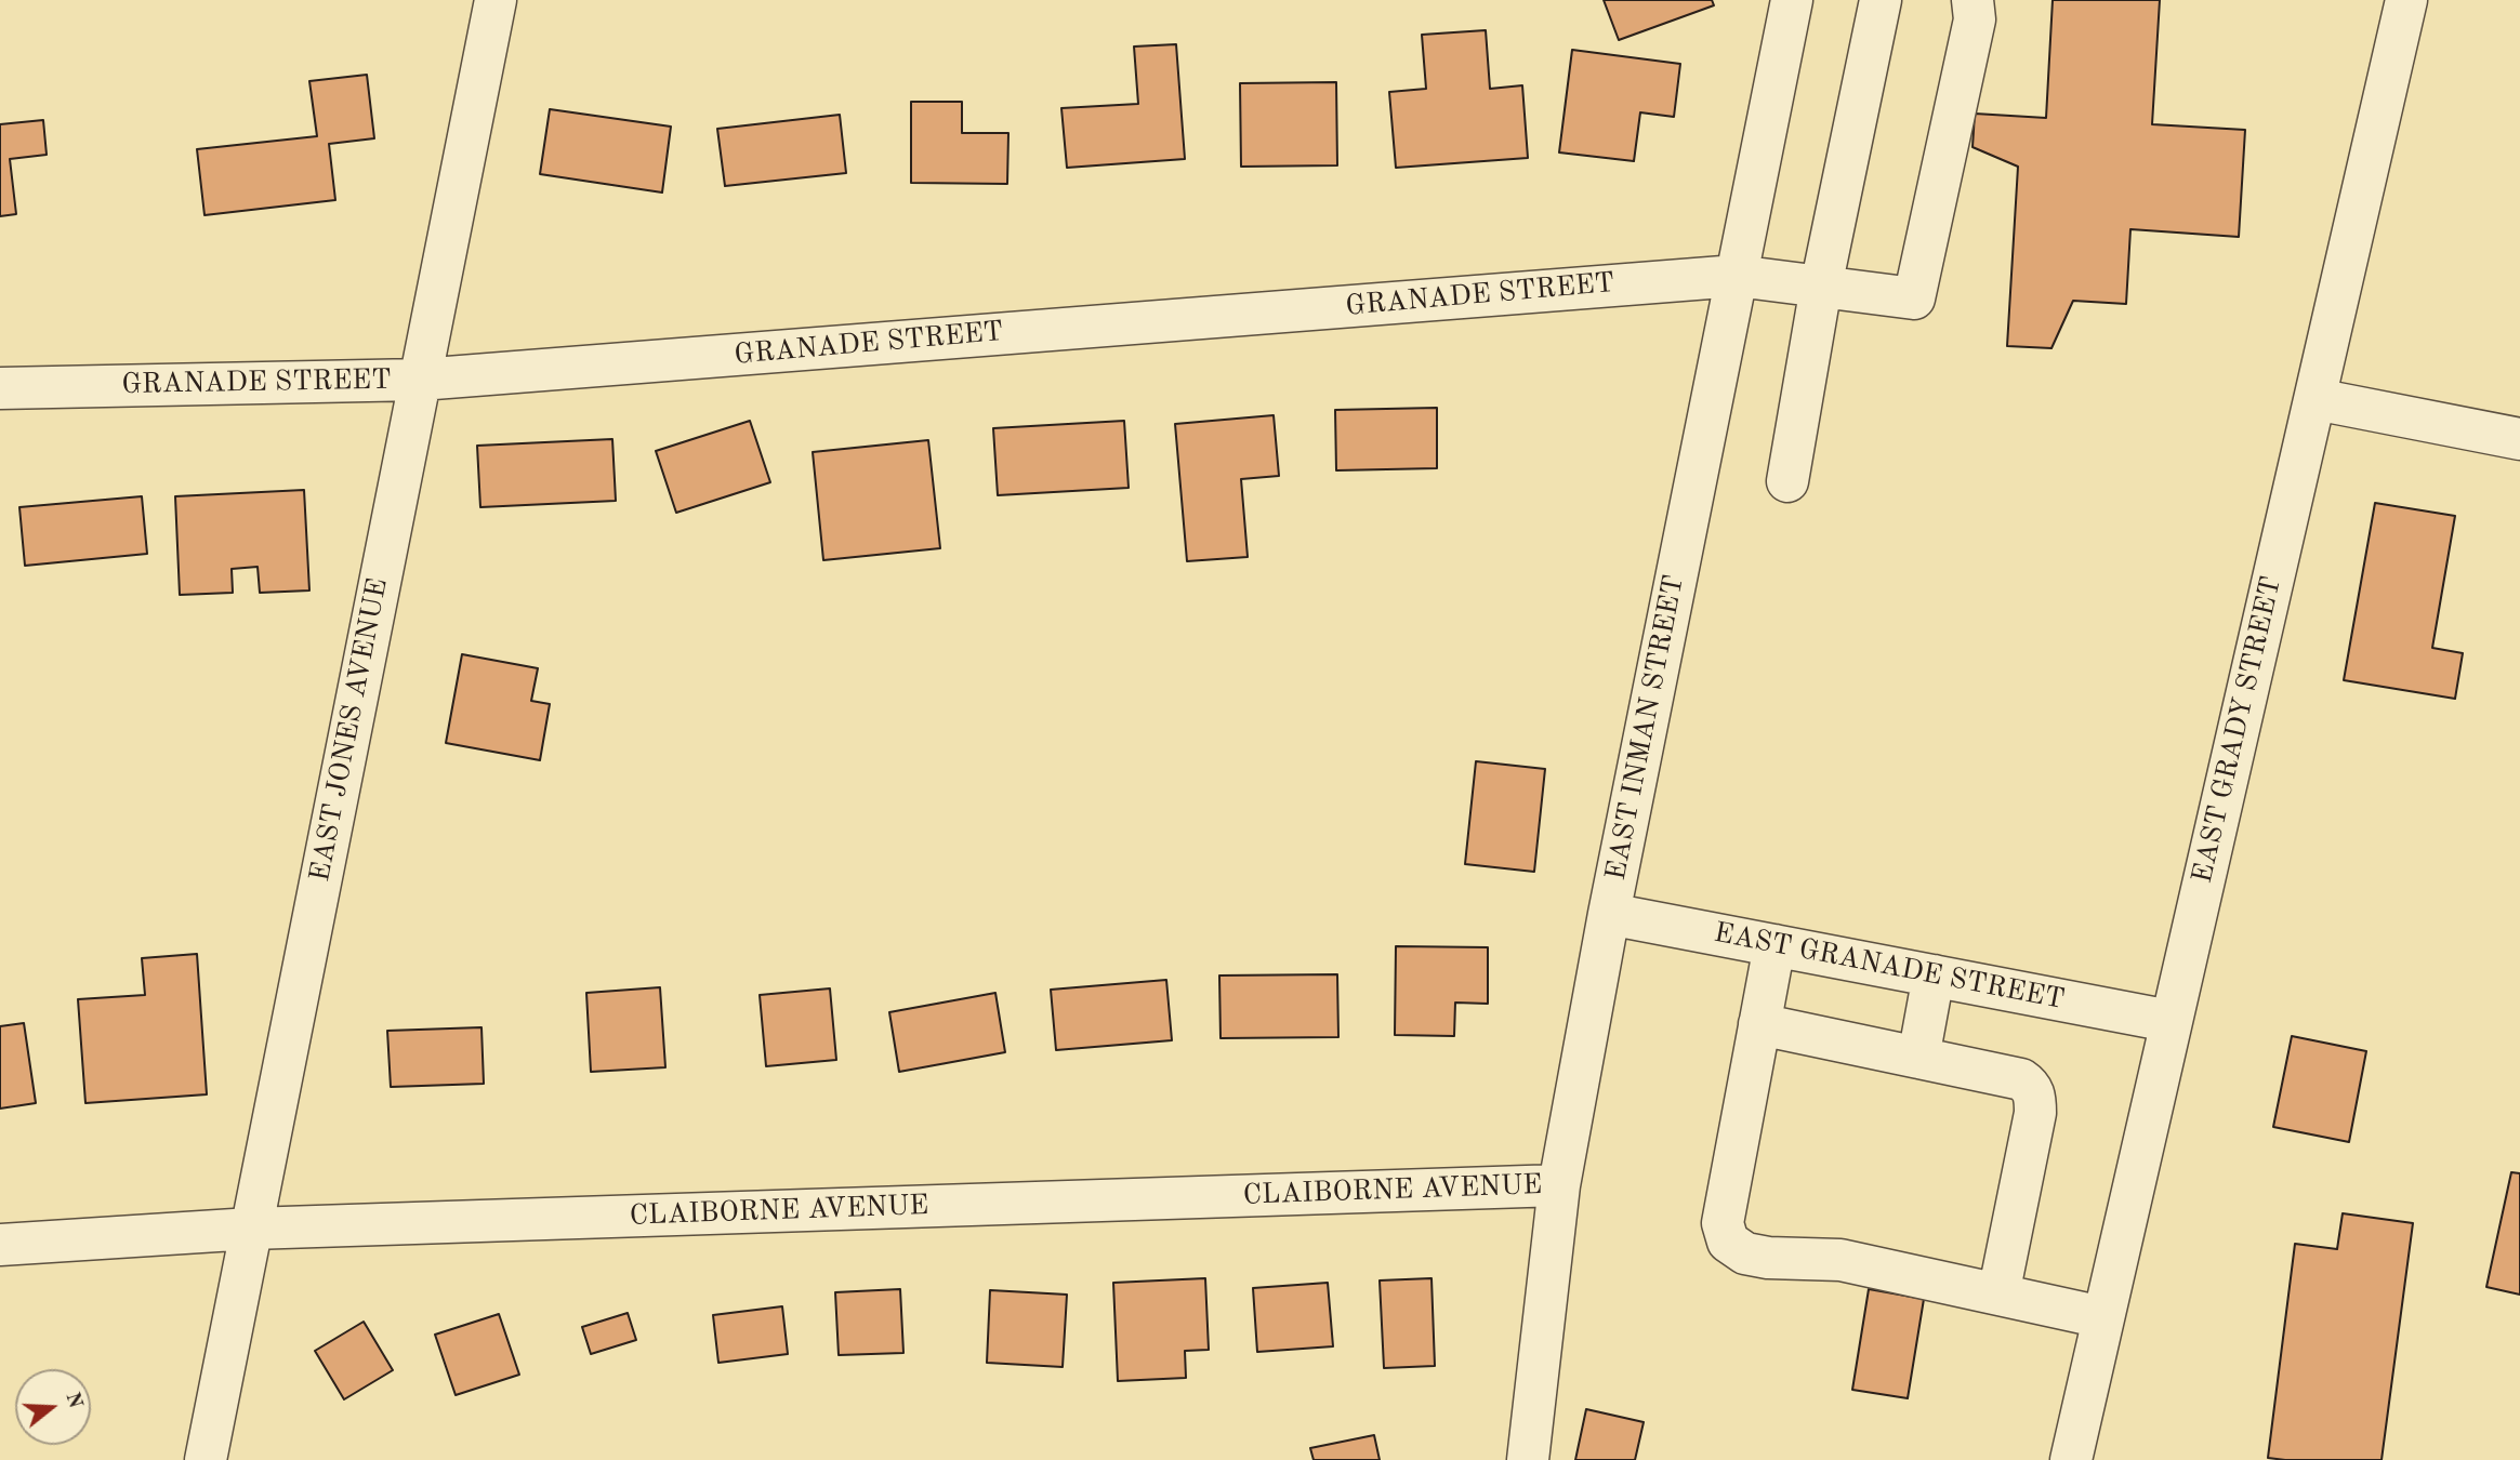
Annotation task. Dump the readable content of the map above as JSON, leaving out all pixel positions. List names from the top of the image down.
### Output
{
  "streets": {
    "street": [
      "GRANADE STREET",
      "EAST INMAN STREET",
      "EAST JONES AVENUE",
      "EAST GRADY STREET",
      "EAST GRANADE STREET",
      "CLAIBORNE AVENUE"
    ]
  },
  "crossings": [
    ["GRANADE STREET", "EAST INMAN STREET"],
    ["GRANADE STREET", "EAST JONES AVENUE"],
    ["EAST INMAN STREET", "EAST GRANADE STREET"],
    ["EAST INMAN STREET", "CLAIBORNE AVENUE"],
    ["EAST JONES AVENUE", "CLAIBORNE AVENUE"],
    ["EAST GRADY STREET", "EAST GRANADE STREET"]
  ],
  "north": "right"
}
